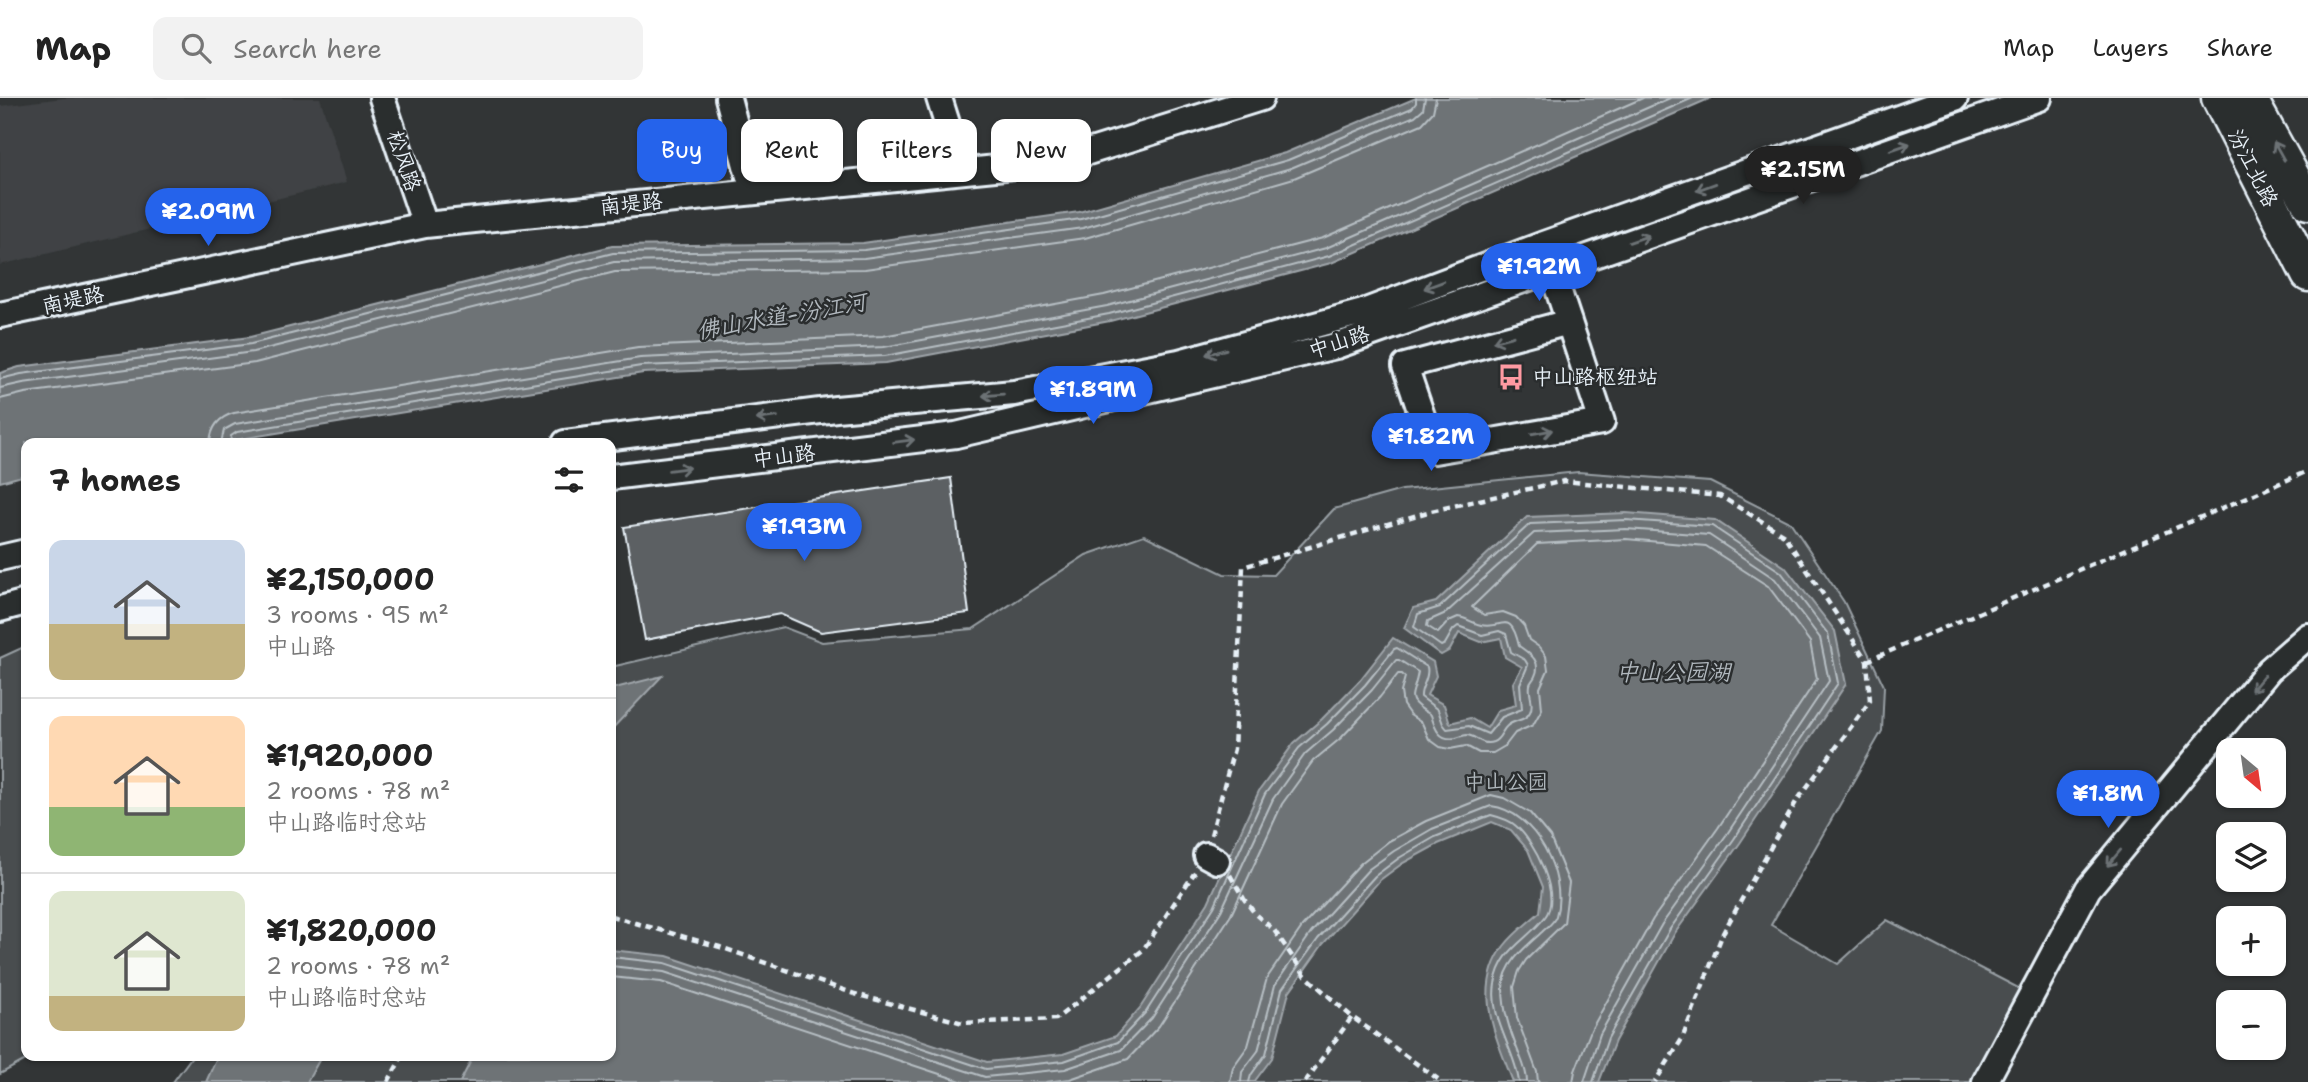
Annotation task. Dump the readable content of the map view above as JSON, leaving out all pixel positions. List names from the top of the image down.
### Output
{
  "streets": {
    "main road": ["汾江北路"],
    "street": ["松风路", "南堤路", "中山路"]
  },
  "crossings": [
    ["松风路", "南堤路"]
  ],
  "water": ["佛山水道-汾江河", "中山公园湖"],
  "parks": ["中山公园"],
  "places": {
    "bus stop": ["中山路枢纽站"]
  },
  "north": "bottom right",
  "page": {
    "header": "Map",
    "search": "Search here",
    "nav": ["Map", "Layers", "Share"],
    "chip": [
      "Buy",
      "Rent",
      "Filters",
      "New"
    ],
    "price": [
      "¥2.15M",
      "¥2.09M",
      "¥1.92M",
      "¥1.89M",
      "¥1.82M",
      "¥1.93M",
      "¥1.8M"
    ],
    "heading": "7 homes",
    "list": [
      {
        "name": "¥2,150,000",
        "note": "3 rooms · 95 m² · 中山路"
      },
      {
        "name": "¥1,920,000",
        "note": "2 rooms · 78 m² · 中山路临时总站"
      },
      {
        "name": "¥1,820,000",
        "note": "2 rooms · 78 m² · 中山路临时总站"
      }
    ],
    "map_buttons": ["+", "−"]
  }
}
